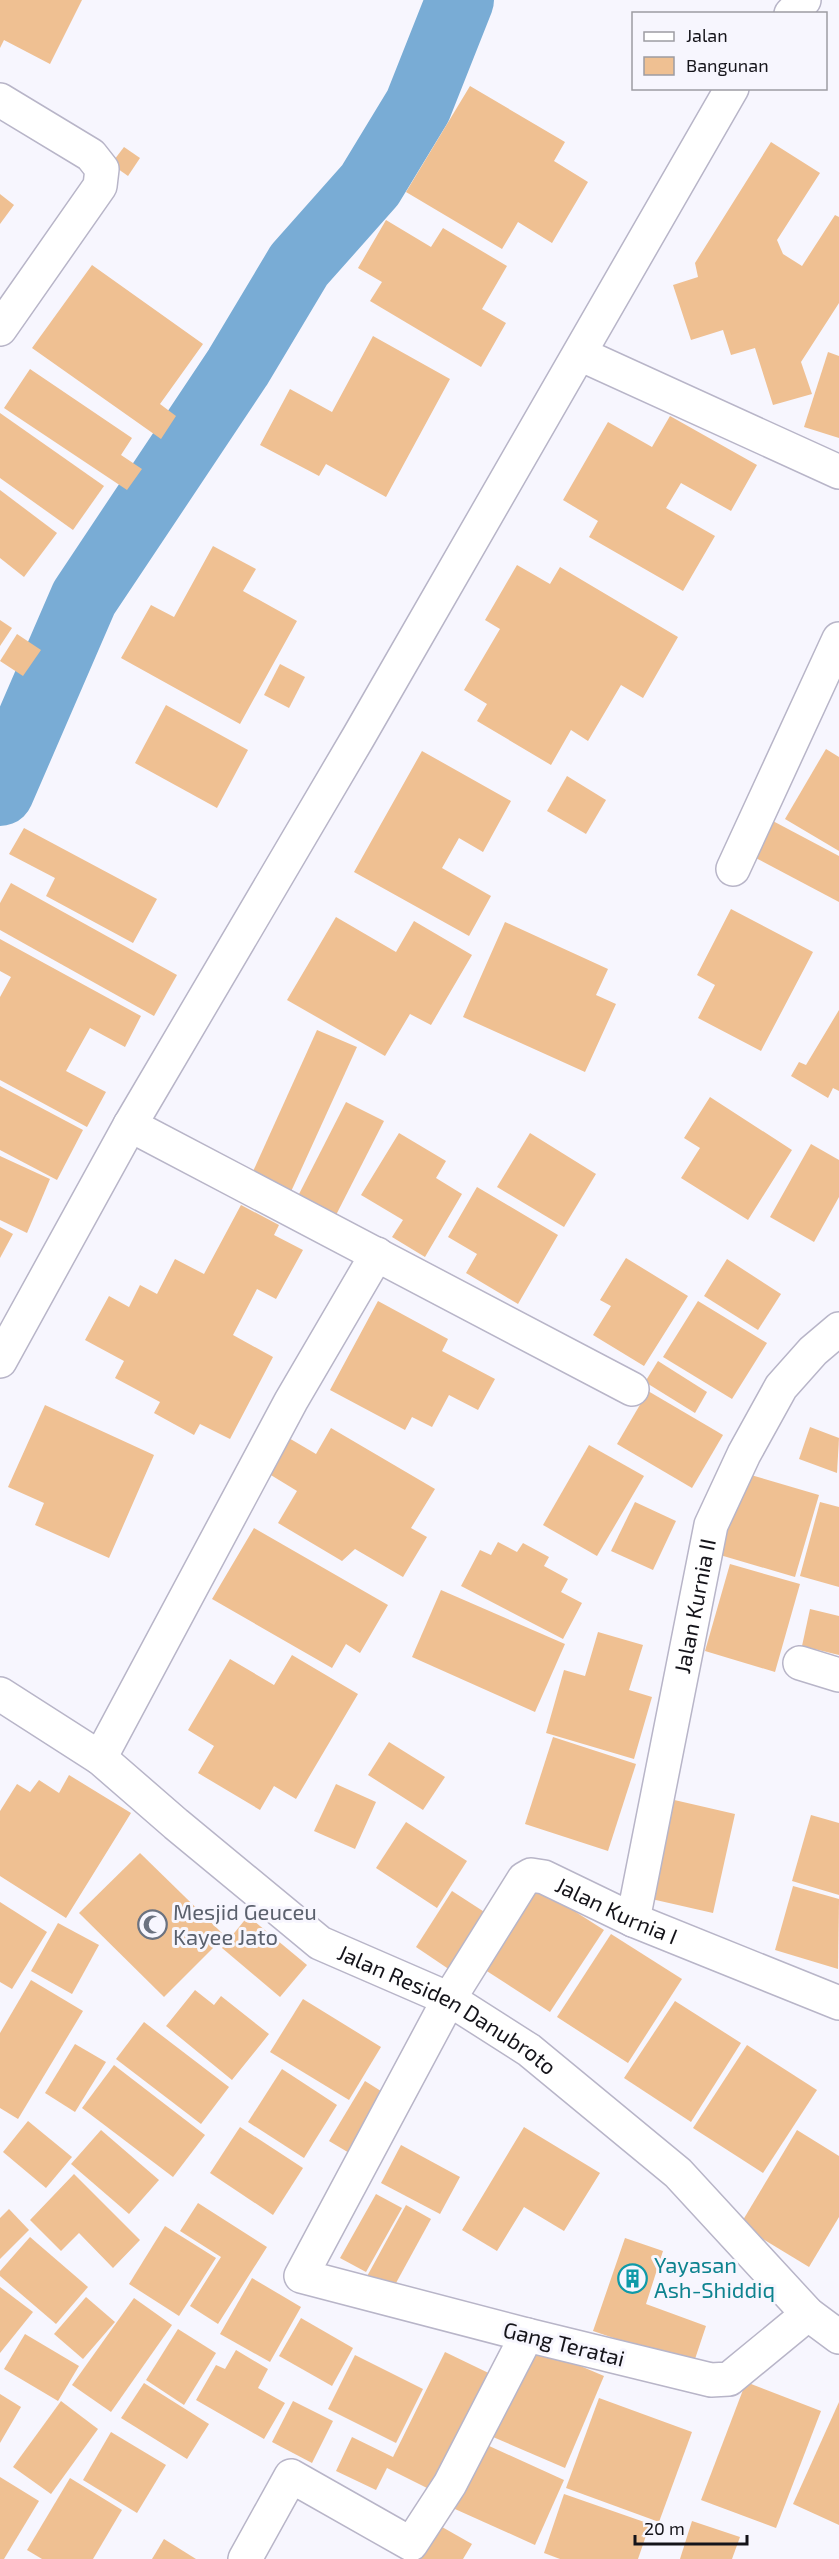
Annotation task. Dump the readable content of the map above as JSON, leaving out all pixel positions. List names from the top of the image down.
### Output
{
  "streets": {
    "street": [
      "Jalan Kurnia II",
      "Jalan Kurnia I",
      "Jalan Residen Danubroto",
      "Gang Teratai"
    ]
  },
  "crossings": [
    ["Jalan Kurnia II", "Jalan Kurnia I"],
    ["Jalan Kurnia I", "Jalan Residen Danubroto"],
    ["Jalan Kurnia I", "Gang Teratai"],
    ["Jalan Residen Danubroto", "Gang Teratai"]
  ],
  "places": {
    "mosque": ["Mesjid Geuceu Kayee Jato"],
    "building": ["Yayasan Ash-Shiddiq"]
  },
  "legend": ["Jalan", "Bangunan"],
  "scale_bar": "20 m"
}
